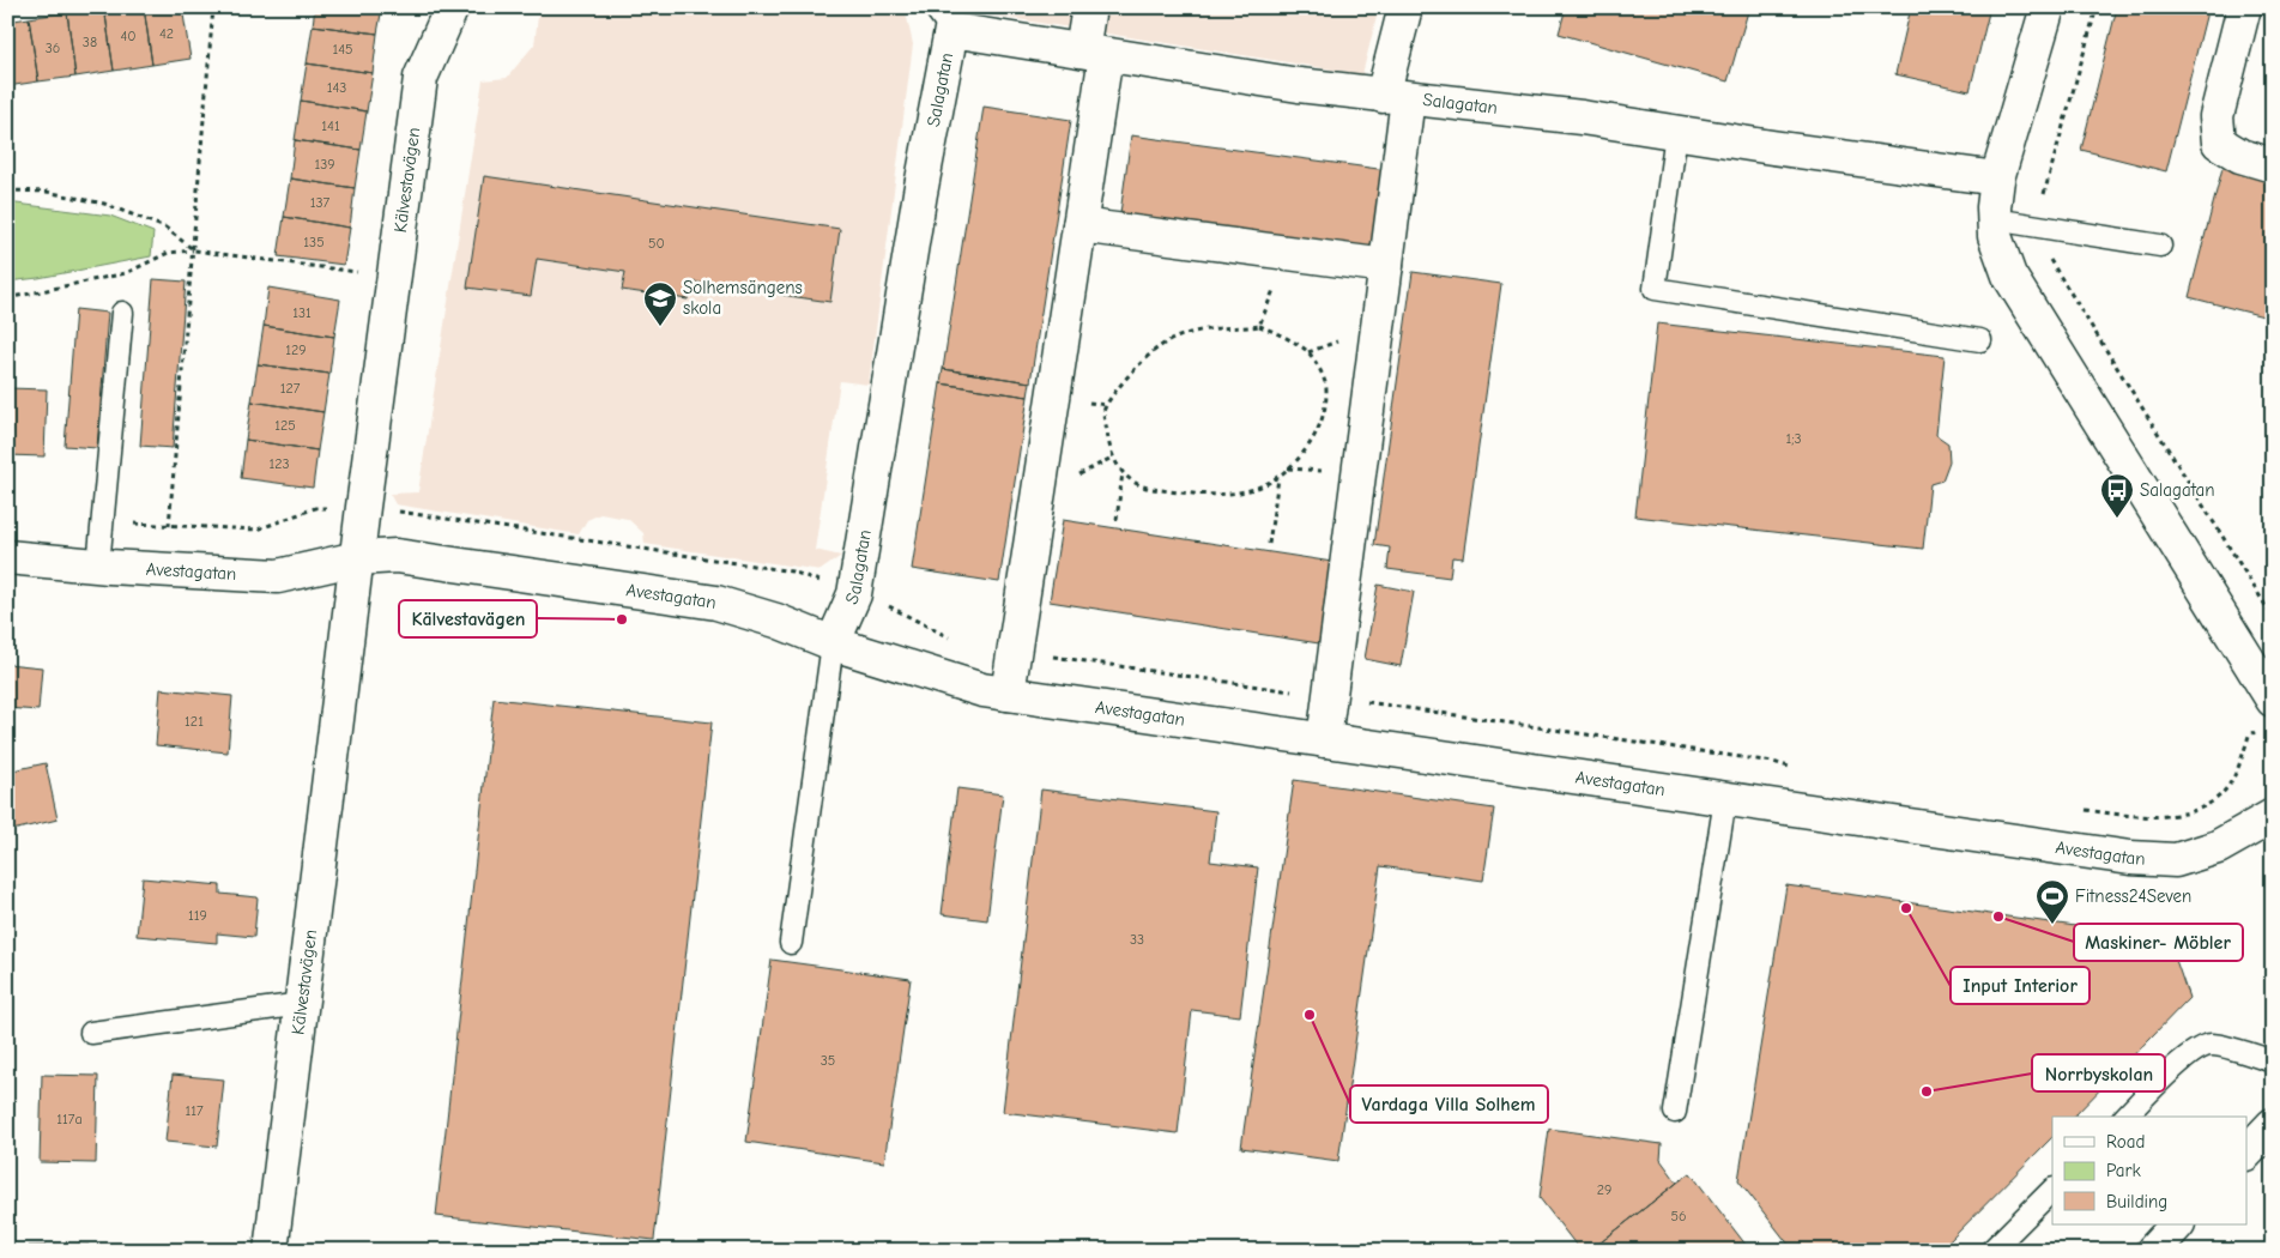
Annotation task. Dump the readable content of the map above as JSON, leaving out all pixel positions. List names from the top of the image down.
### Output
{
  "streets": {
    "street": ["Salagatan", "Kälvestavägen", "Avestagatan"]
  },
  "crossings": [
    ["Salagatan", "Avestagatan"],
    ["Kälvestavägen", "Avestagatan"]
  ],
  "places": {
    "school or university": ["Solhemsängens skola"],
    "bus stop": ["Salagatan"],
    "other": [
      "Kälvestavägen",
      "Input Interior",
      "Maskiner- Möbler",
      "Vardaga Villa Solhem",
      "Norrbyskolan"
    ],
    "sports": ["Fitness24Seven"]
  },
  "house_numbers": [
    "42",
    "40",
    "38",
    "36",
    "145",
    "143",
    "141",
    "139",
    "137",
    "135",
    "50",
    "131",
    "129",
    "127",
    "125",
    "1;3",
    "123",
    "121",
    "119",
    "33",
    "35",
    "117",
    "117a",
    "29",
    "56"
  ],
  "legend": ["Road", "Park", "Building"]
}
